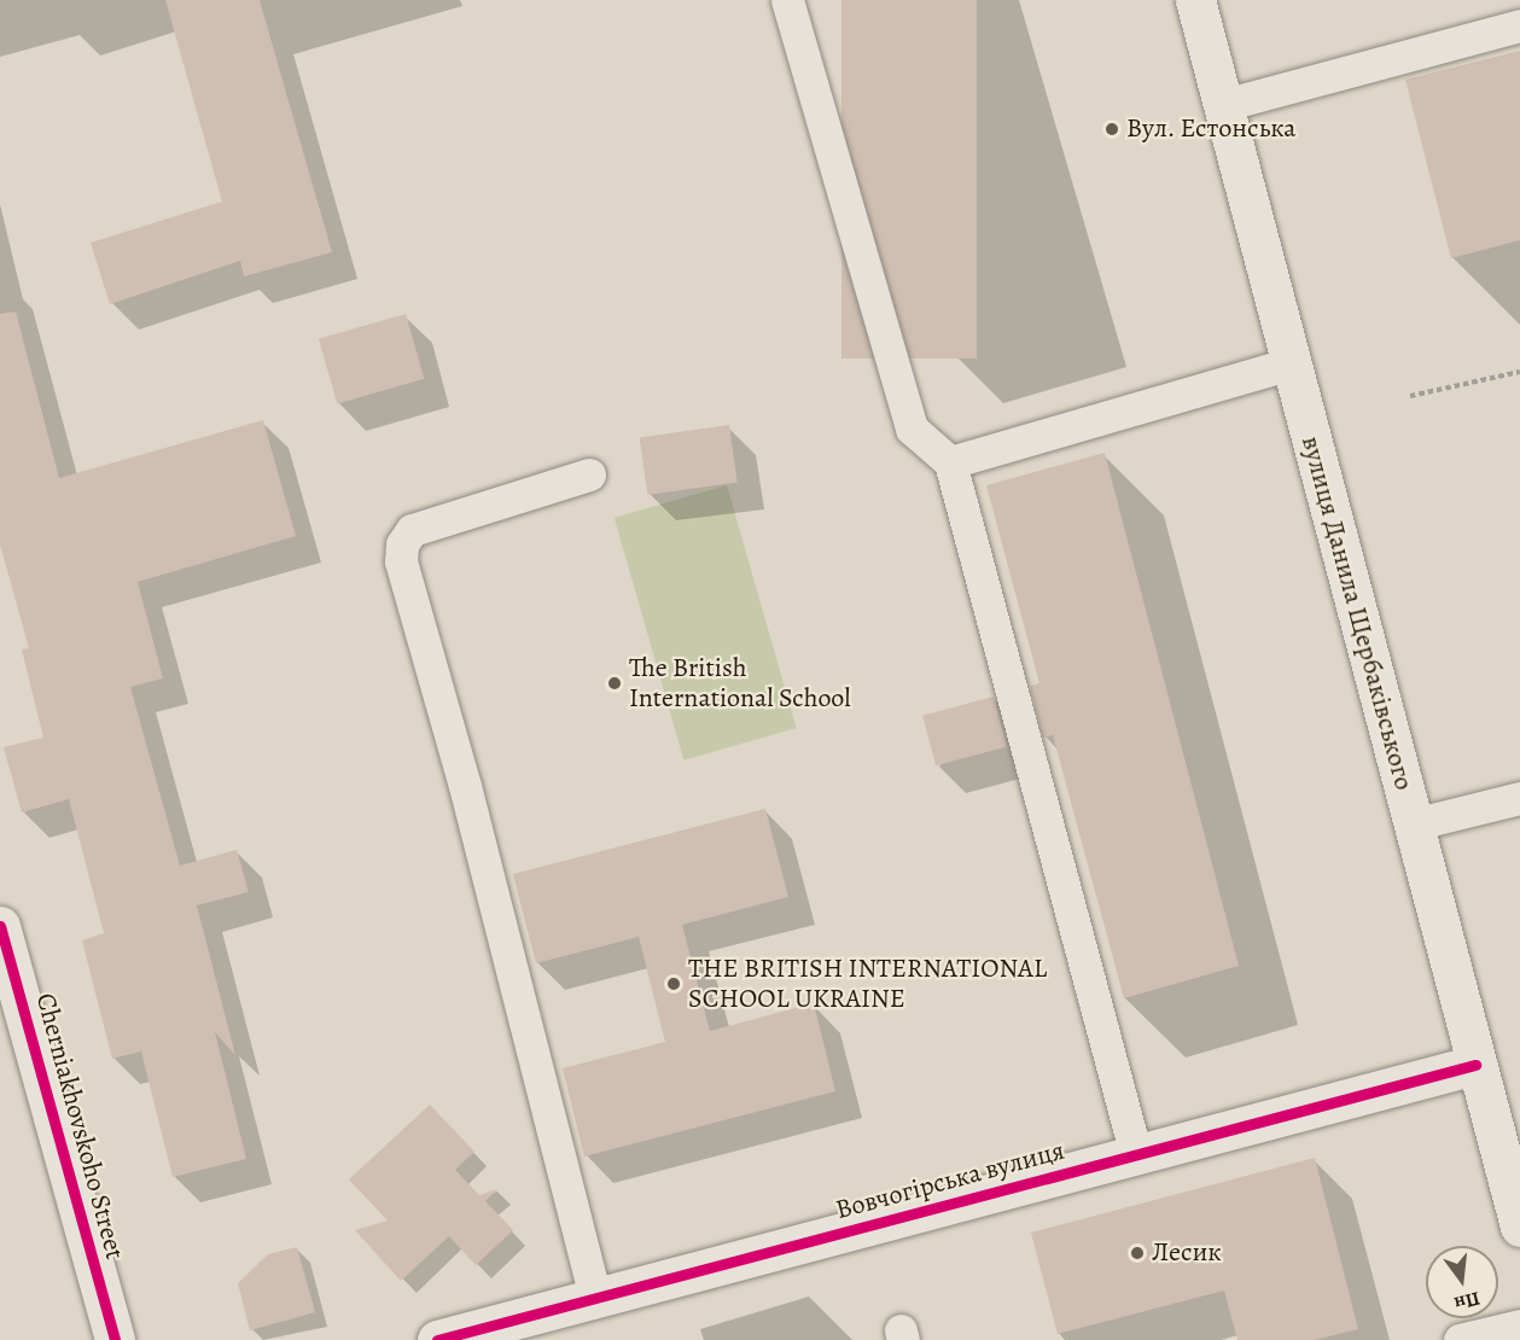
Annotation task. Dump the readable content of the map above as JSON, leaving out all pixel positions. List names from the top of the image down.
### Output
{
  "streets": {
    "street": ["вулиця Данила Щербаківського", "Cherniakhovskoho Street", "Вовчогірська вулиця"]
  },
  "crossings": [
    ["вулиця Данила Щербаківського", "Вовчогірська вулиця"]
  ],
  "places": [
    "Вул. Естонська",
    "The British International School",
    "THE BRITISH INTERNATIONAL SCHOOL UKRAINE",
    "Лесик"
  ],
  "north": "bottom"
}
